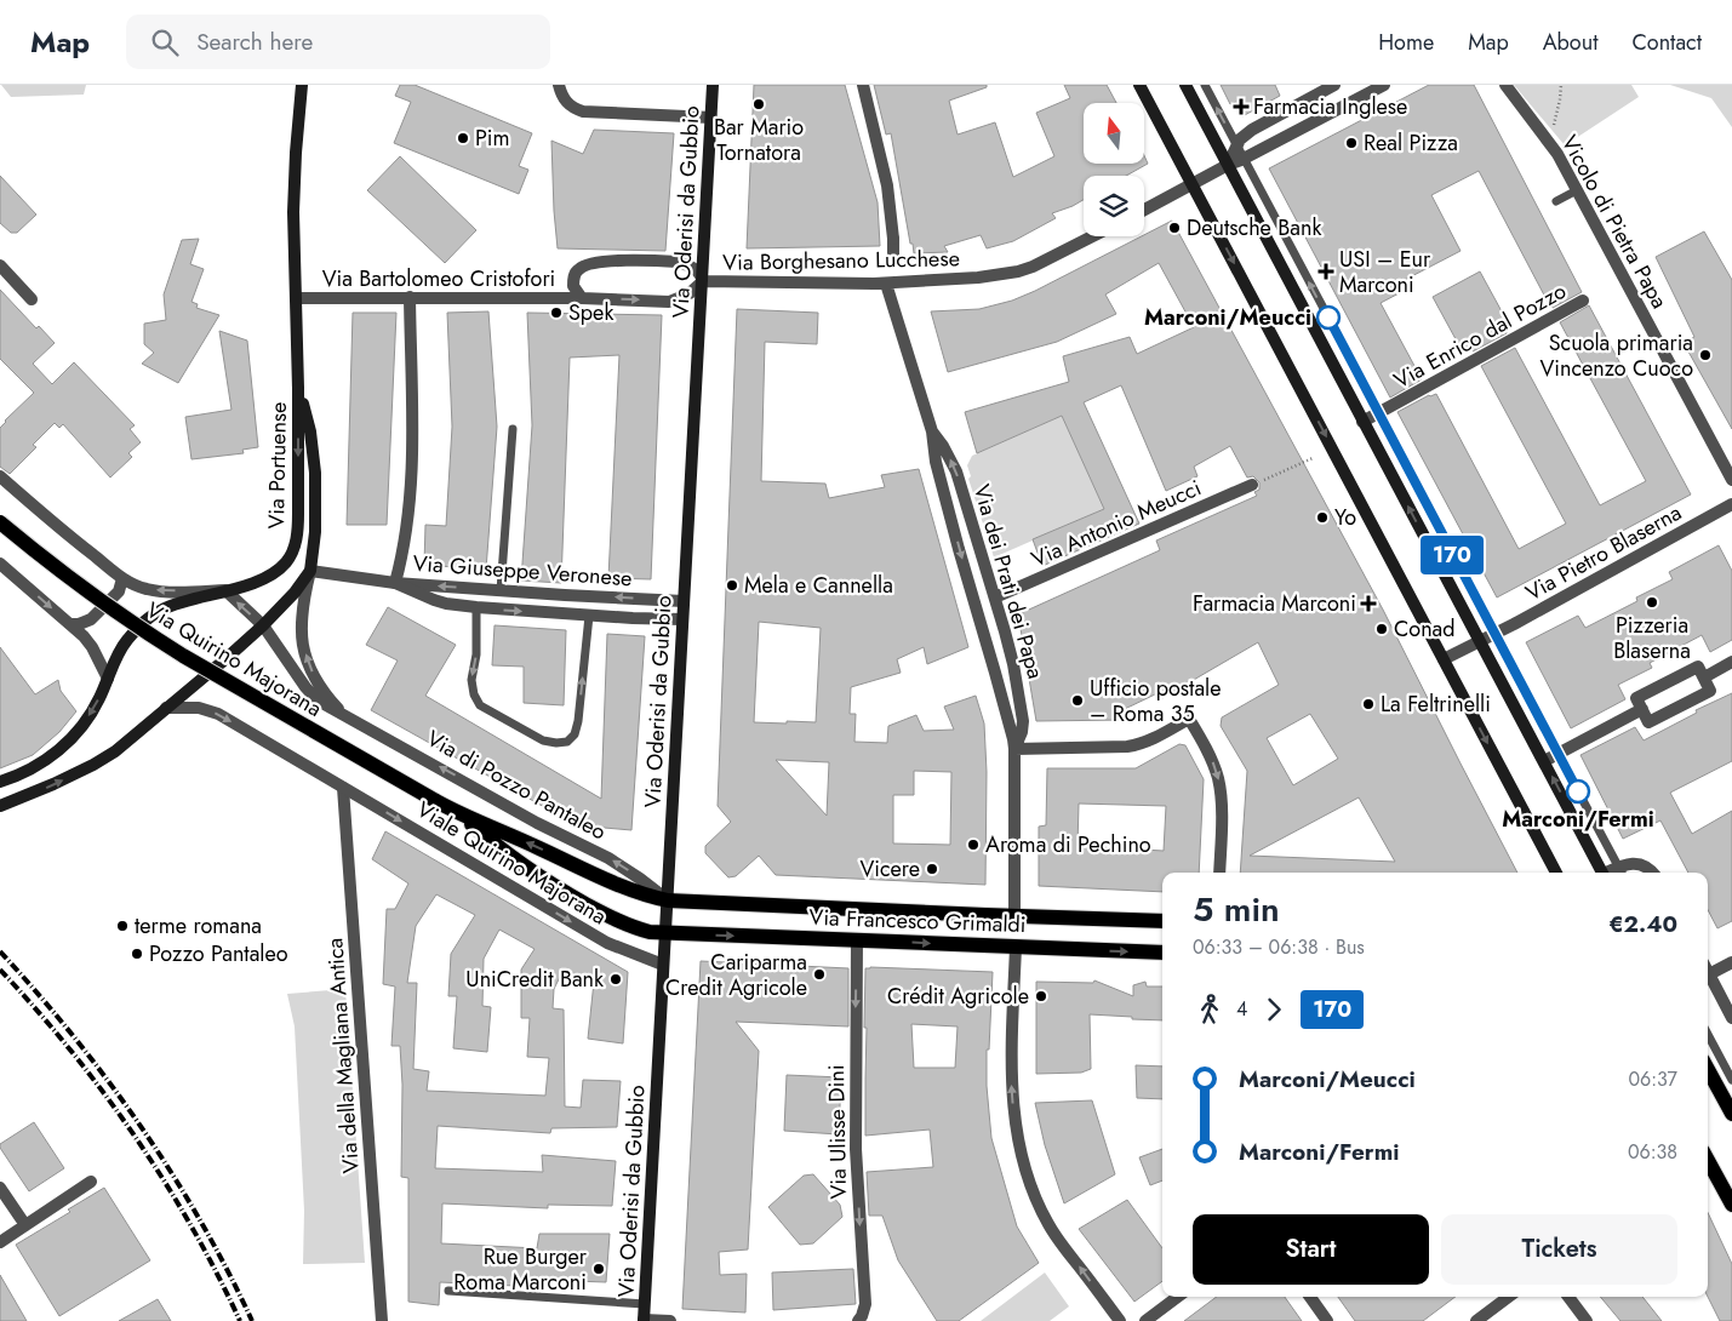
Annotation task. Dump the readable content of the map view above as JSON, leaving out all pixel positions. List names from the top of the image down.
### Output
{
  "streets": {
    "main road": [
      "Via Oderisi da Gubbio",
      "Via Portuense",
      "Via Quirino Majorana",
      "Via Francesco Grimaldi"
    ],
    "street": [
      "Vicolo di Pietra Papa",
      "Via Borghesano Lucchese",
      "Via Bartolomeo Cristofori",
      "Via Enrico dal Pozzo",
      "Via Antonio Meucci",
      "Via Pietro Blaserna",
      "Via Giuseppe Veronese",
      "Via dei Prati dei Papa",
      "Via di Pozzo Pantaleo",
      "Viale Quirino Majorana",
      "Via della Magliana Antica",
      "Via Ulisse Dini"
    ]
  },
  "crossings": [
    ["Via Oderisi da Gubbio", "Via Borghesano Lucchese"],
    ["Via Oderisi da Gubbio", "Via Bartolomeo Cristofori"],
    ["Via Oderisi da Gubbio", "Via Giuseppe Veronese"],
    ["Via Oderisi da Gubbio", "Via Quirino Majorana"],
    ["Via Oderisi da Gubbio", "Via di Pozzo Pantaleo"],
    ["Via Oderisi da Gubbio", "Viale Quirino Majorana"],
    ["Via Oderisi da Gubbio", "Via Francesco Grimaldi"],
    ["Via Borghesano Lucchese", "Via Bartolomeo Cristofori"],
    ["Via Borghesano Lucchese", "Via dei Prati dei Papa"],
    ["Via Bartolomeo Cristofori", "Via Portuense"],
    ["Via Portuense", "Via Giuseppe Veronese"],
    ["Via Portuense", "Via di Pozzo Pantaleo"],
    ["Via Antonio Meucci", "Via dei Prati dei Papa"],
    ["Via Giuseppe Veronese", "Via di Pozzo Pantaleo"],
    ["Via dei Prati dei Papa", "Via Francesco Grimaldi"],
    ["Via Quirino Majorana", "Via di Pozzo Pantaleo"],
    ["Via Quirino Majorana", "Via Francesco Grimaldi"],
    ["Via di Pozzo Pantaleo", "Via Francesco Grimaldi"],
    ["Viale Quirino Majorana", "Via della Magliana Antica"],
    ["Via Francesco Grimaldi", "Via Ulisse Dini"]
  ],
  "one_way": ["Viale Quirino Majorana", "Via Ulisse Dini"],
  "places": {
    "other": [
      "Bar Mario Tornatora",
      "Pim",
      "Real Pizza",
      "Deutsche Bank",
      "Spek",
      "Marconi/Meucci",
      "Scuola primaria Vincenzo Cuoco",
      "Yo",
      "Mela e Cannella",
      "Pizzeria Blaserna",
      "Conad",
      "Ufficio postale – Roma 35",
      "La Feltrinelli",
      "Marconi/Fermi",
      "Aroma di Pechino",
      "Vicere",
      "terme romana",
      "Pozzo Pantaleo",
      "Cariparma Credit Agricole",
      "UniCredit Bank",
      "Crédit Agricole",
      "Rue Burger Roma Marconi"
    ],
    "health": ["Farmacia Inglese", "USI – Eur Marconi", "Farmacia Marconi"]
  },
  "lines": ["bus line 170"],
  "north": "top",
  "page": {
    "header": "Map",
    "search": "Search here",
    "nav": [
      "Home",
      "Map",
      "About",
      "Contact"
    ],
    "on_map": "170",
    "heading": ["5 min", "06:33 – 06:38 · Bus", "€2.40"],
    "legs": ["4", "170"],
    "list": [
      {
        "name": "Marconi/Meucci",
        "value": "06:37"
      },
      {
        "name": "Marconi/Fermi",
        "value": "06:38"
      }
    ],
    "buttons": ["Start", "Tickets"]
  }
}
